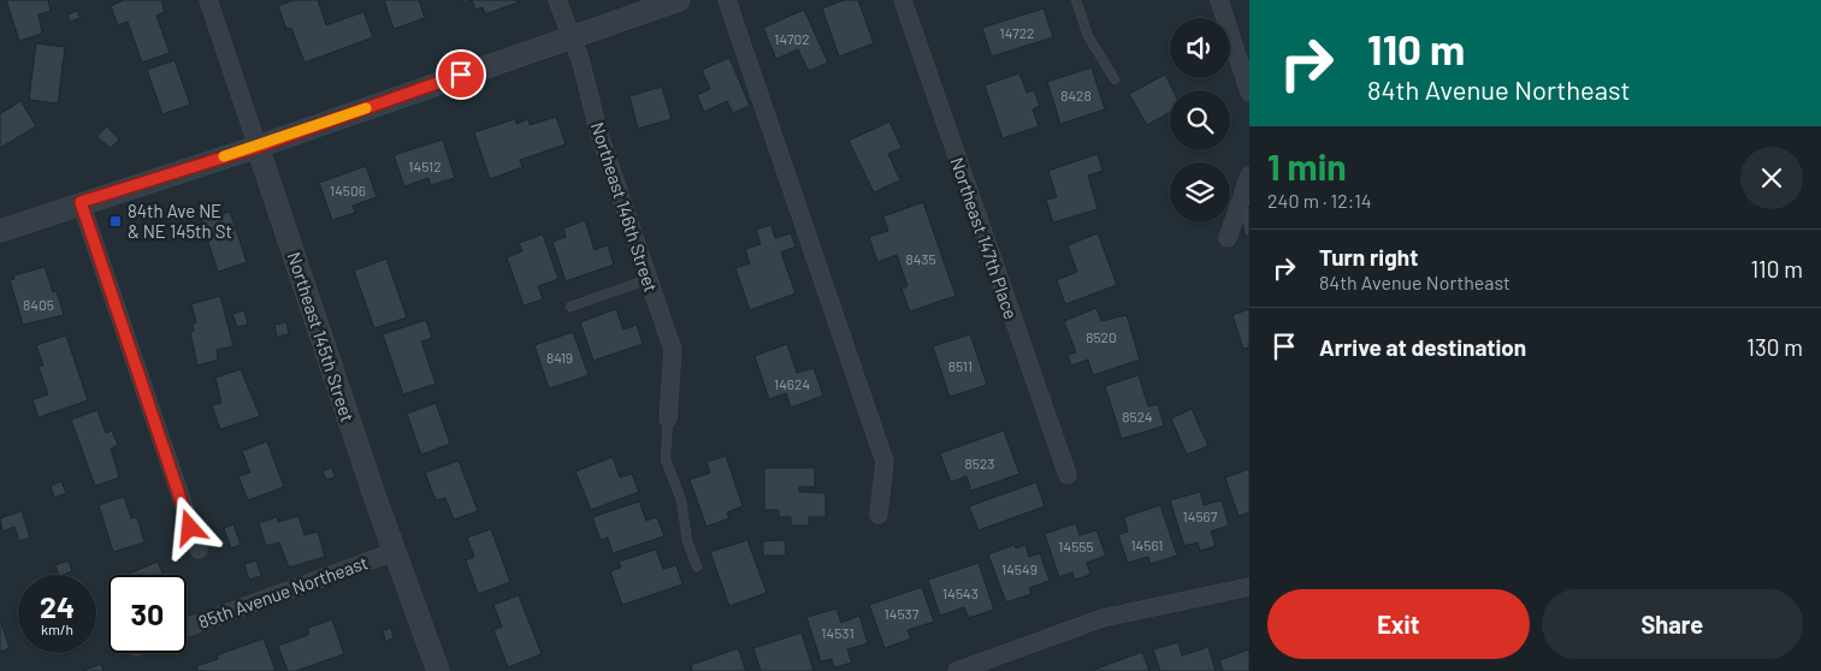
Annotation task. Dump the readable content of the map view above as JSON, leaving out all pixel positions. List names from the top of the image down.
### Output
{
  "streets": {
    "street": [
      "Northeast 146th Street",
      "Northeast 147th Place",
      "Northeast 145th Street",
      "85th Avenue Northeast"
    ]
  },
  "crossings": [
    ["Northeast 145th Street", "85th Avenue Northeast"]
  ],
  "places": {
    "transit": ["84th Ave NE & NE 145th St"]
  },
  "house_numbers": [
    "14722",
    "14702",
    "8428",
    "14512",
    "14506",
    "8435",
    "8405",
    "8520",
    "8419",
    "8511",
    "14624",
    "8524",
    "8523",
    "14567",
    "14561",
    "14555",
    "14549",
    "14543",
    "14537",
    "14531"
  ],
  "page": {
    "turn": ["110 m", "84th Avenue Northeast"],
    "heading": ["1 min", "240 m · 12:14"],
    "list": [
      {
        "name": "Turn right",
        "note": "84th Avenue Northeast",
        "value": "110 m"
      },
      {
        "name": "Arrive at destination",
        "value": "130 m"
      }
    ],
    "speed": "24 km/h",
    "limit": "30",
    "buttons": ["Exit", "Share"]
  }
}
